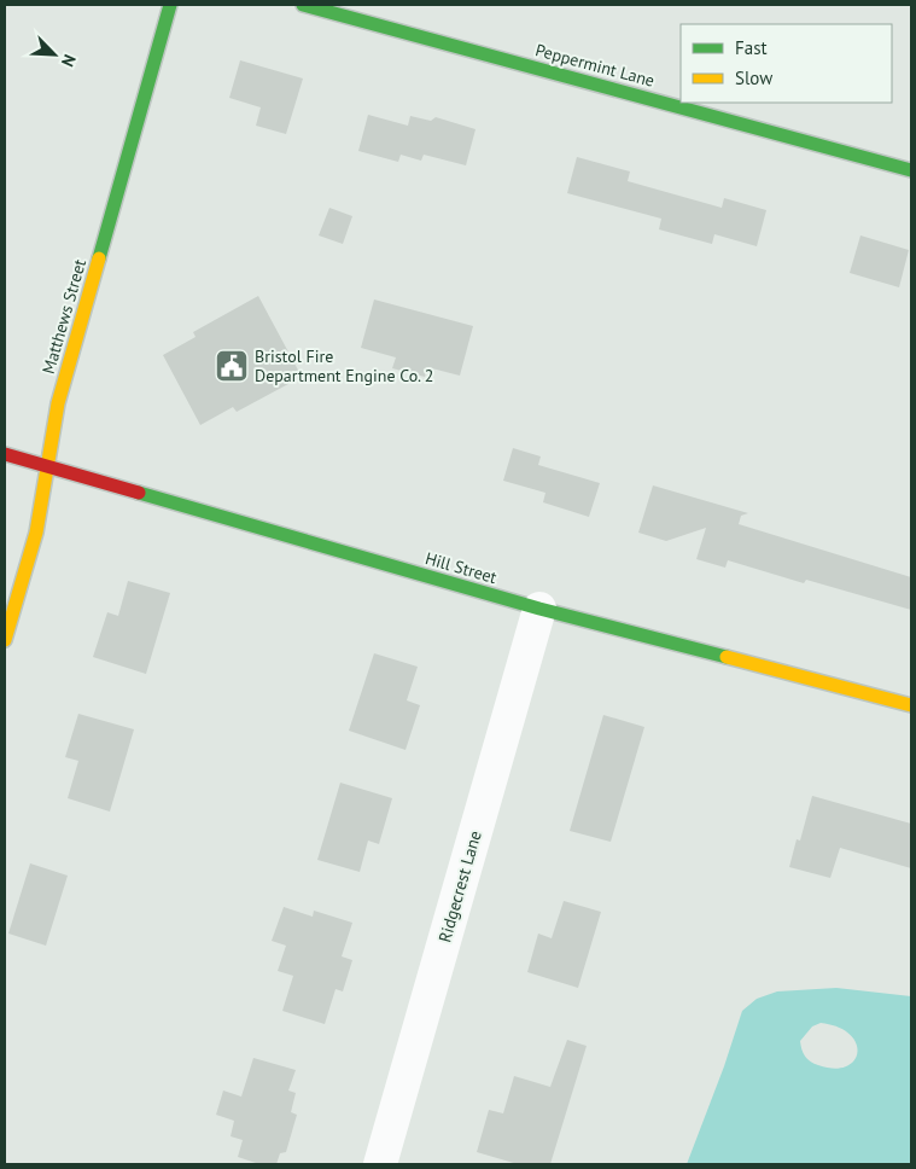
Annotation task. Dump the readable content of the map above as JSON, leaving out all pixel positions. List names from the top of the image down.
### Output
{
  "streets": {
    "street": [
      "Peppermint Lane",
      "Matthews Street",
      "Hill Street",
      "Ridgecrest Lane"
    ]
  },
  "crossings": [
    ["Matthews Street", "Hill Street"],
    ["Hill Street", "Ridgecrest Lane"]
  ],
  "places": {
    "public building": ["Bristol Fire Department Engine Co. 2"]
  },
  "legend": ["Fast", "Slow"],
  "north": "bottom right"
}
